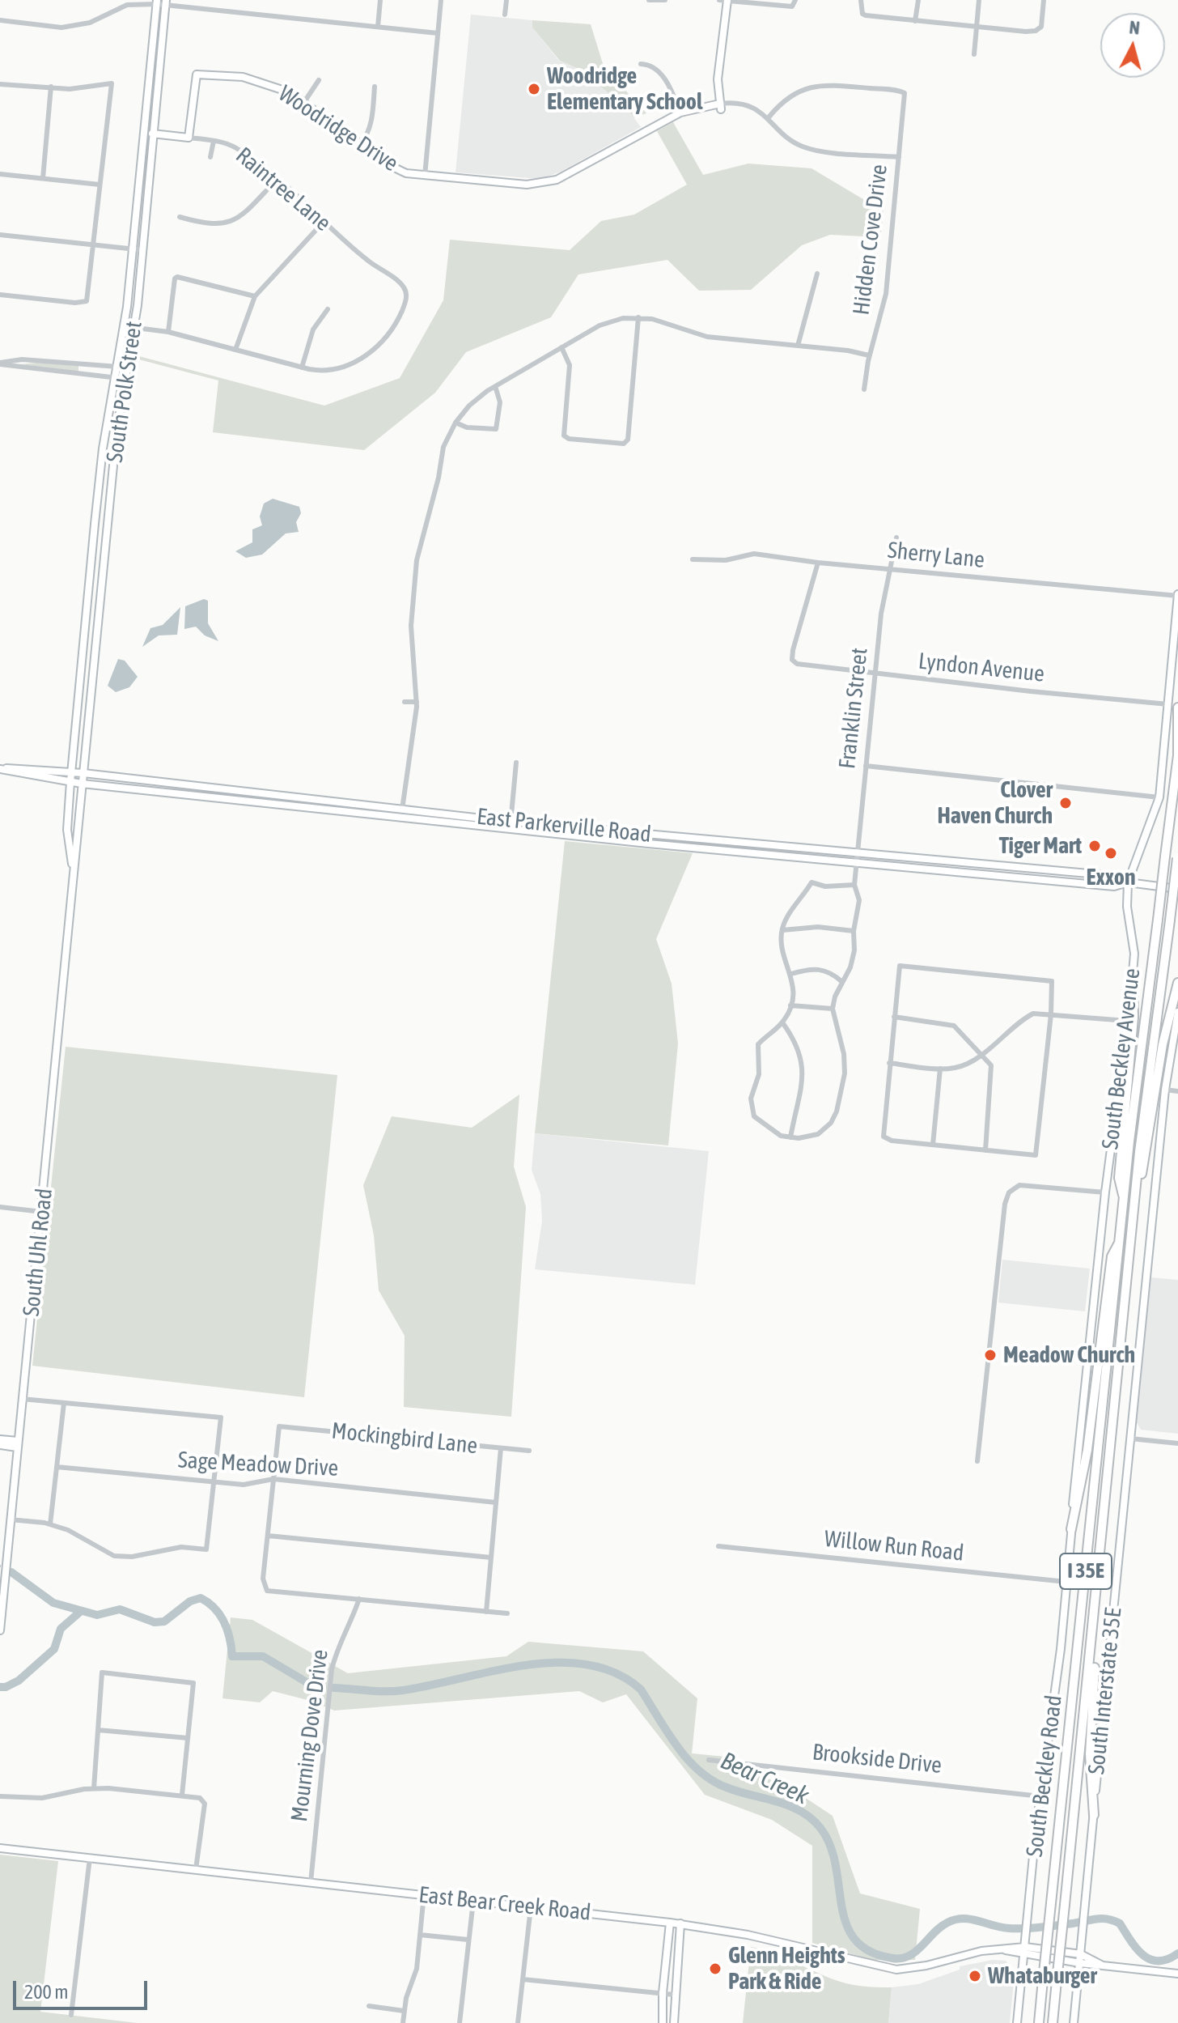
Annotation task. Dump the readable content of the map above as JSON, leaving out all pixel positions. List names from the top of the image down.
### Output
{
  "streets": {
    "highway": ["I 35E"],
    "main road": [
      "Woodridge Drive",
      "Raintree Lane",
      "South Polk Street",
      "East Parkerville Road",
      "South Beckley Avenue",
      "South Uhl Road",
      "South Interstate 35E",
      "South Beckley Road",
      "East Bear Creek Road"
    ],
    "street": [
      "Hidden Cove Drive",
      "Sherry Lane",
      "Lyndon Avenue",
      "Franklin Street",
      "Mockingbird Lane",
      "Sage Meadow Drive",
      "Willow Run Road",
      "Mourning Dove Drive",
      "Brookside Drive"
    ]
  },
  "crossings": [
    ["Woodridge Drive", "Raintree Lane"],
    ["Woodridge Drive", "Hidden Cove Drive"],
    ["Raintree Lane", "South Polk Street"],
    ["South Polk Street", "East Parkerville Road"],
    ["South Polk Street", "South Uhl Road"],
    ["Sherry Lane", "Lyndon Avenue"],
    ["Sherry Lane", "Franklin Street"],
    ["Sherry Lane", "South Beckley Avenue"],
    ["Lyndon Avenue", "Franklin Street"],
    ["Lyndon Avenue", "South Beckley Avenue"],
    ["Franklin Street", "East Parkerville Road"],
    ["East Parkerville Road", "South Beckley Avenue"],
    ["East Parkerville Road", "South Uhl Road"],
    ["South Beckley Avenue", "South Beckley Road"],
    ["Mockingbird Lane", "Sage Meadow Drive"],
    ["Willow Run Road", "South Beckley Road"],
    ["South Interstate 35E", "East Bear Creek Road"],
    ["Mourning Dove Drive", "East Bear Creek Road"],
    ["Brookside Drive", "South Beckley Road"],
    ["South Beckley Road", "East Bear Creek Road"]
  ],
  "water": ["Bear Creek"],
  "places": [
    "Woodridge Elementary School",
    "Clover Haven Church",
    "Tiger Mart",
    "Exxon",
    "Meadow Church",
    "Glenn Heights Park & Ride",
    "Whataburger"
  ],
  "scale_bar": "200 m",
  "north": "top"
}
